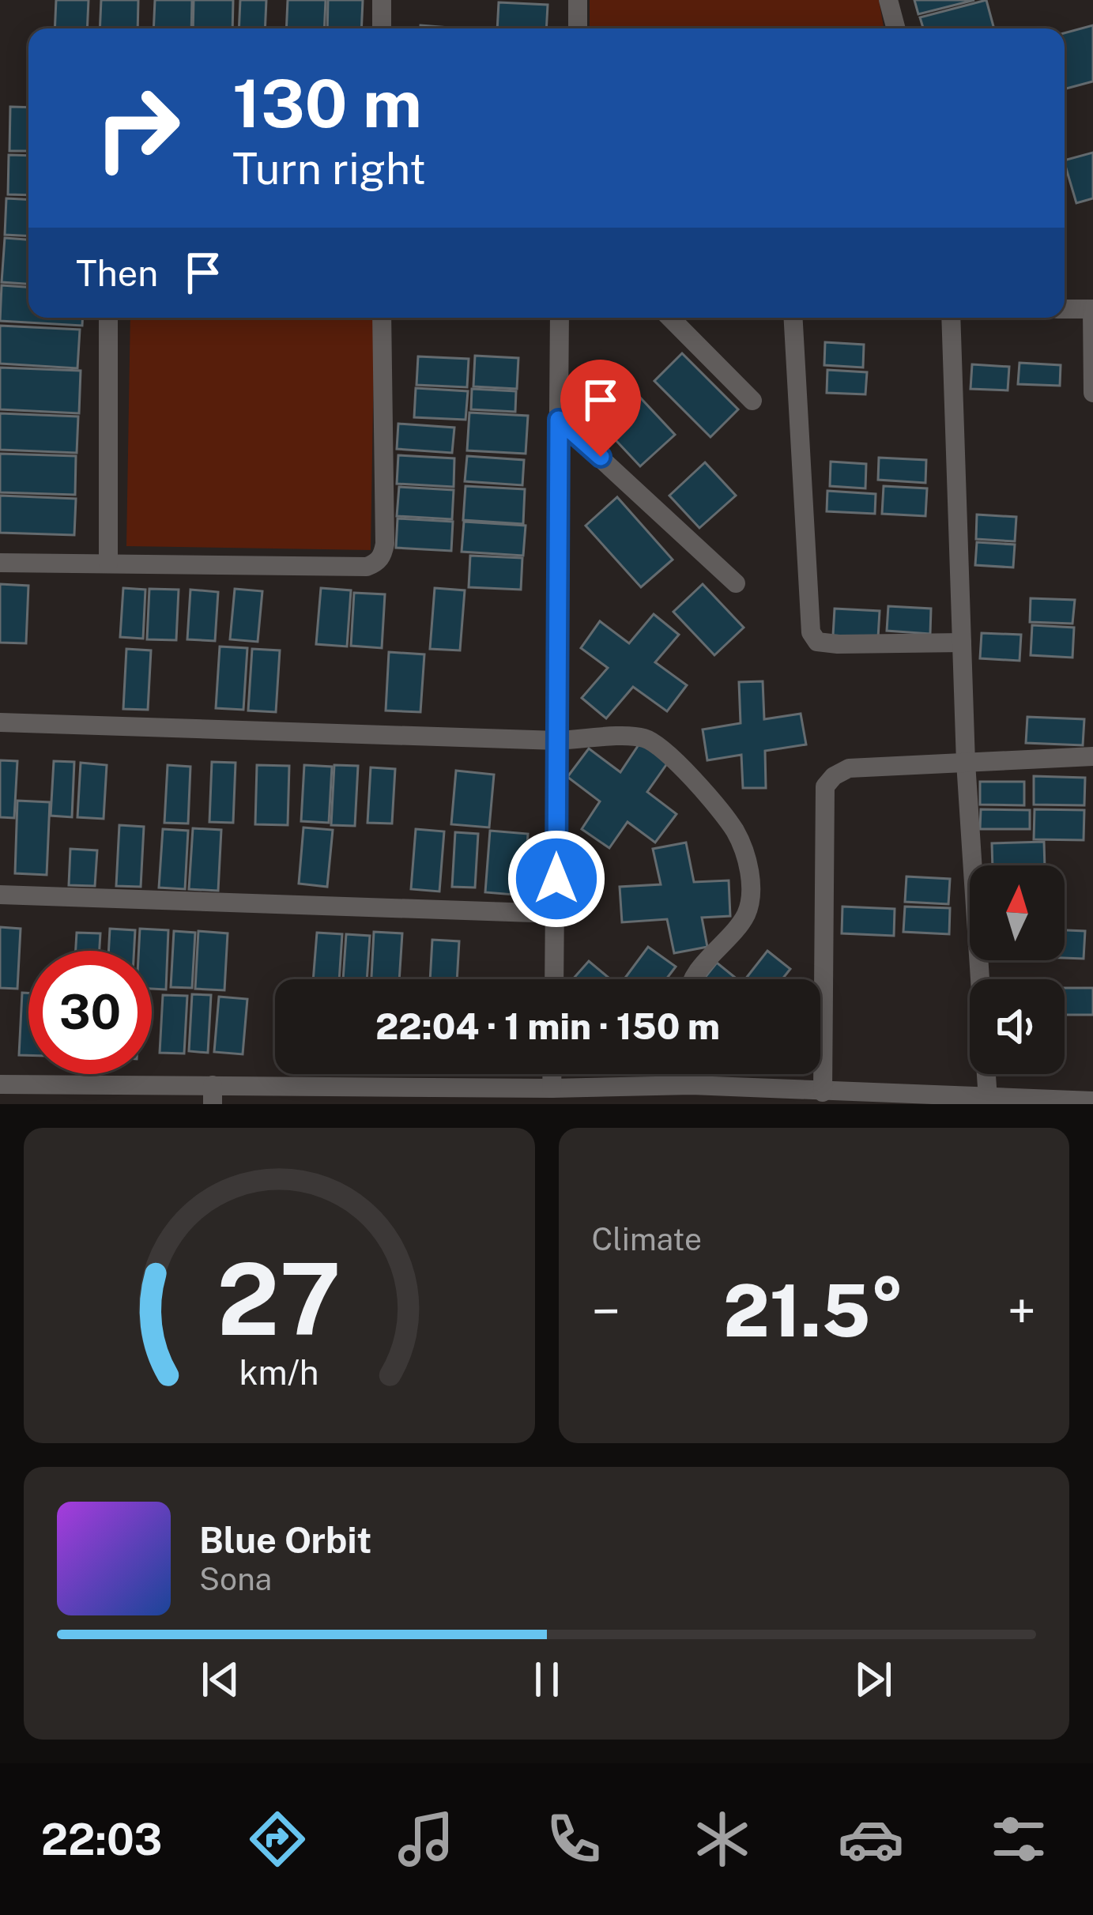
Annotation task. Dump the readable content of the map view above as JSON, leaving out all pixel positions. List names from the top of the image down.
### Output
{
  "north": "top",
  "page": {
    "turn": ["130 m", "Turn right"],
    "then": "Then",
    "limit": "30",
    "trip": "22:04 · 1 min · 150 m",
    "tile": "Climate",
    "heat": ["−", "21.5°", "+"],
    "song": ["Blue Orbit", "Sona"],
    "tabs": "22:03",
    "gauge": ["27", "km/h"]
  }
}
